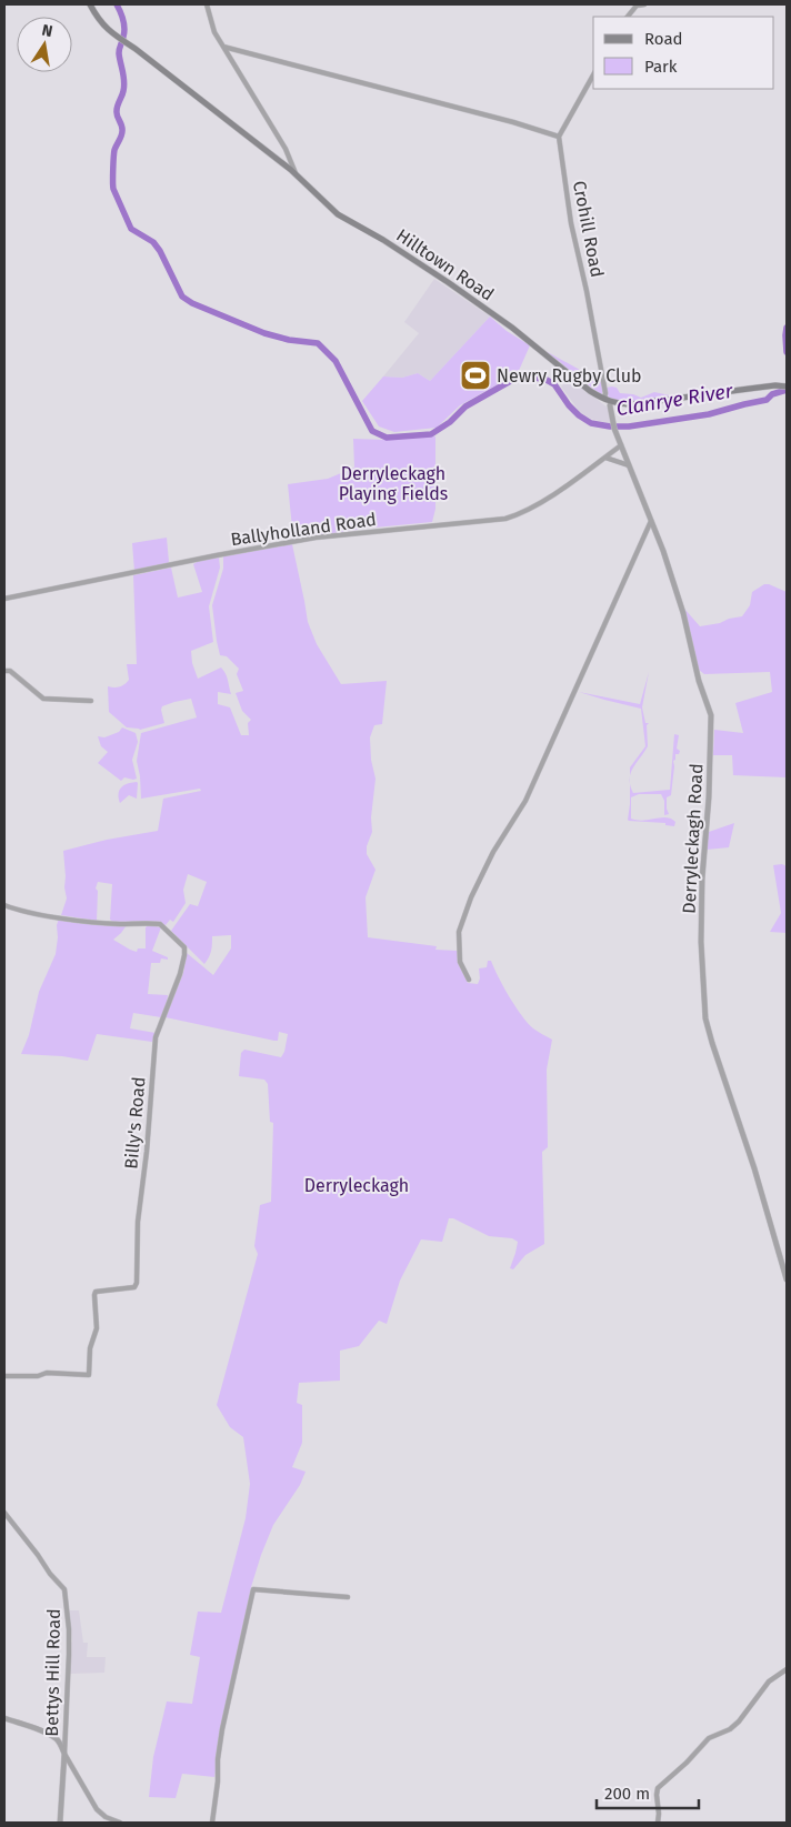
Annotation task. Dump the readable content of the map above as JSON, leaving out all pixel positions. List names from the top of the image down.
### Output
{
  "streets": {
    "main road": ["Hilltown Road"],
    "street": [
      "Crohill Road",
      "Ballyholland Road",
      "Derryleckagh Road",
      "Billy's Road",
      "Bettys Hill Road"
    ]
  },
  "crossings": [
    ["Crohill Road", "Hilltown Road"],
    ["Hilltown Road", "Derryleckagh Road"],
    ["Ballyholland Road", "Derryleckagh Road"]
  ],
  "water": ["Clanrye River"],
  "parks": ["Derryleckagh Playing Fields", "Derryleckagh"],
  "places": {
    "sports": ["Newry Rugby Club"]
  },
  "legend": ["Road", "Park"],
  "scale_bar": "200 m",
  "north": "top"
}
